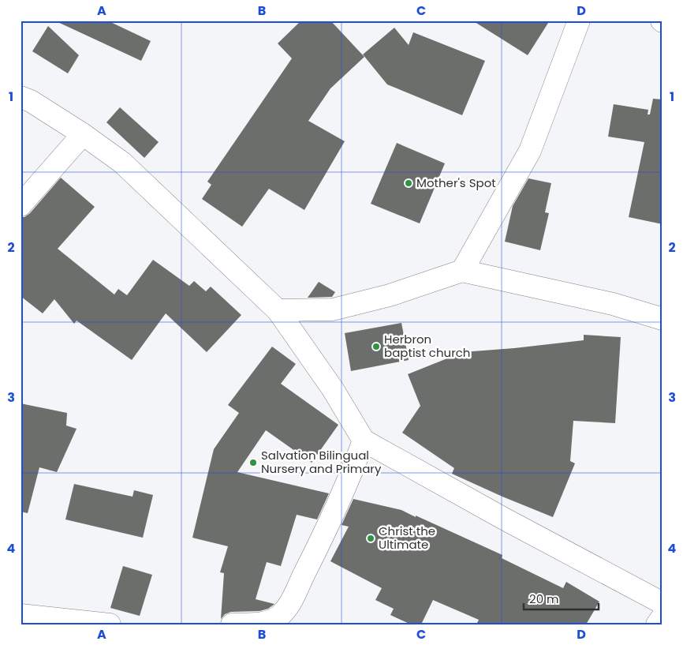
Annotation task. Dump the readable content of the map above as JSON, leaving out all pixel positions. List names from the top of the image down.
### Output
{
  "places": [
    "Mother's Spot",
    "Herbron baptist church",
    "Salvation Bilingual Nursery and Primary",
    "Christ the Ultimate"
  ],
  "scale_bar": "20 m",
  "grid": {
    "columns": [
      "A",
      "B",
      "C",
      "D"
    ],
    "rows": [
      "1",
      "2",
      "3",
      "4"
    ]
  }
}
